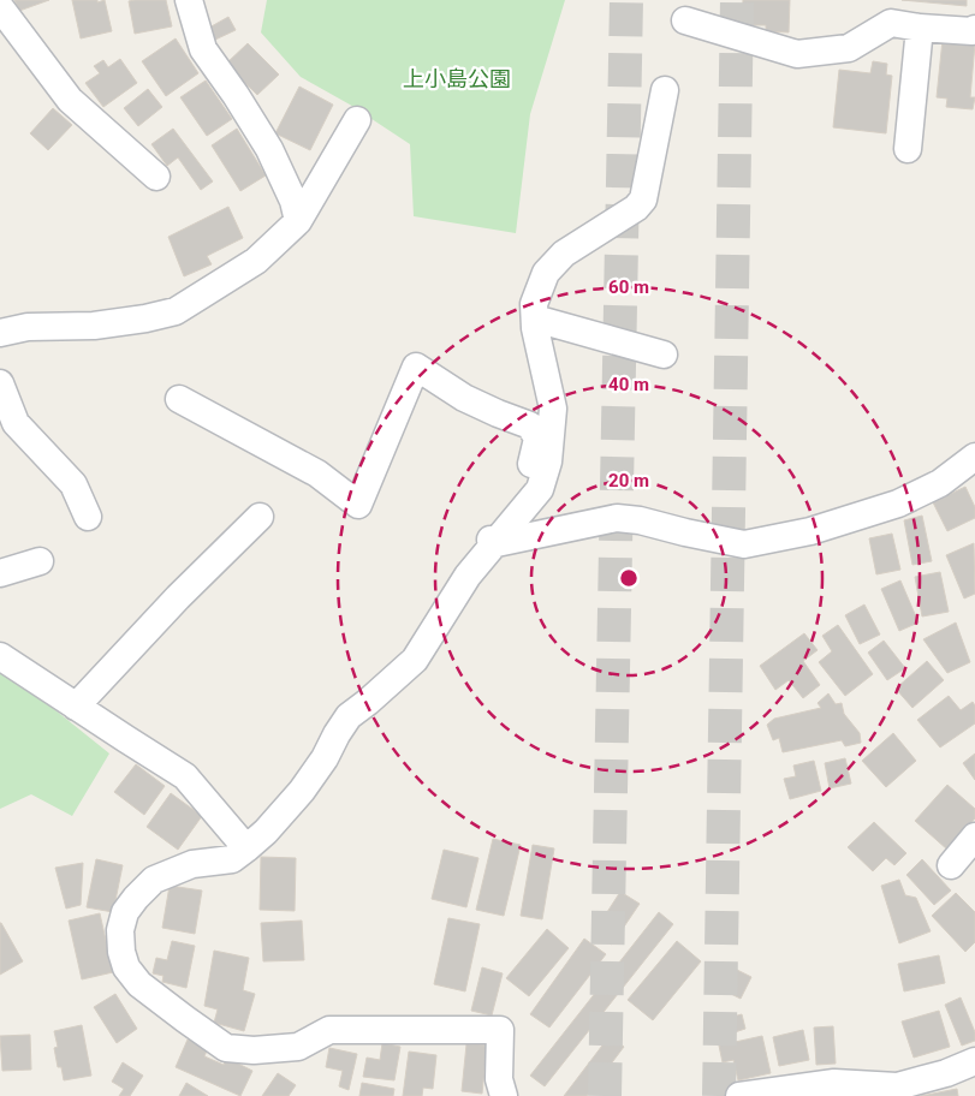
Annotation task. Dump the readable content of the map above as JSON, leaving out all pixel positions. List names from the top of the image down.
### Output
{
  "parks": ["上小島公園"],
  "rings": ["60 m", "40 m", "20 m"]
}
